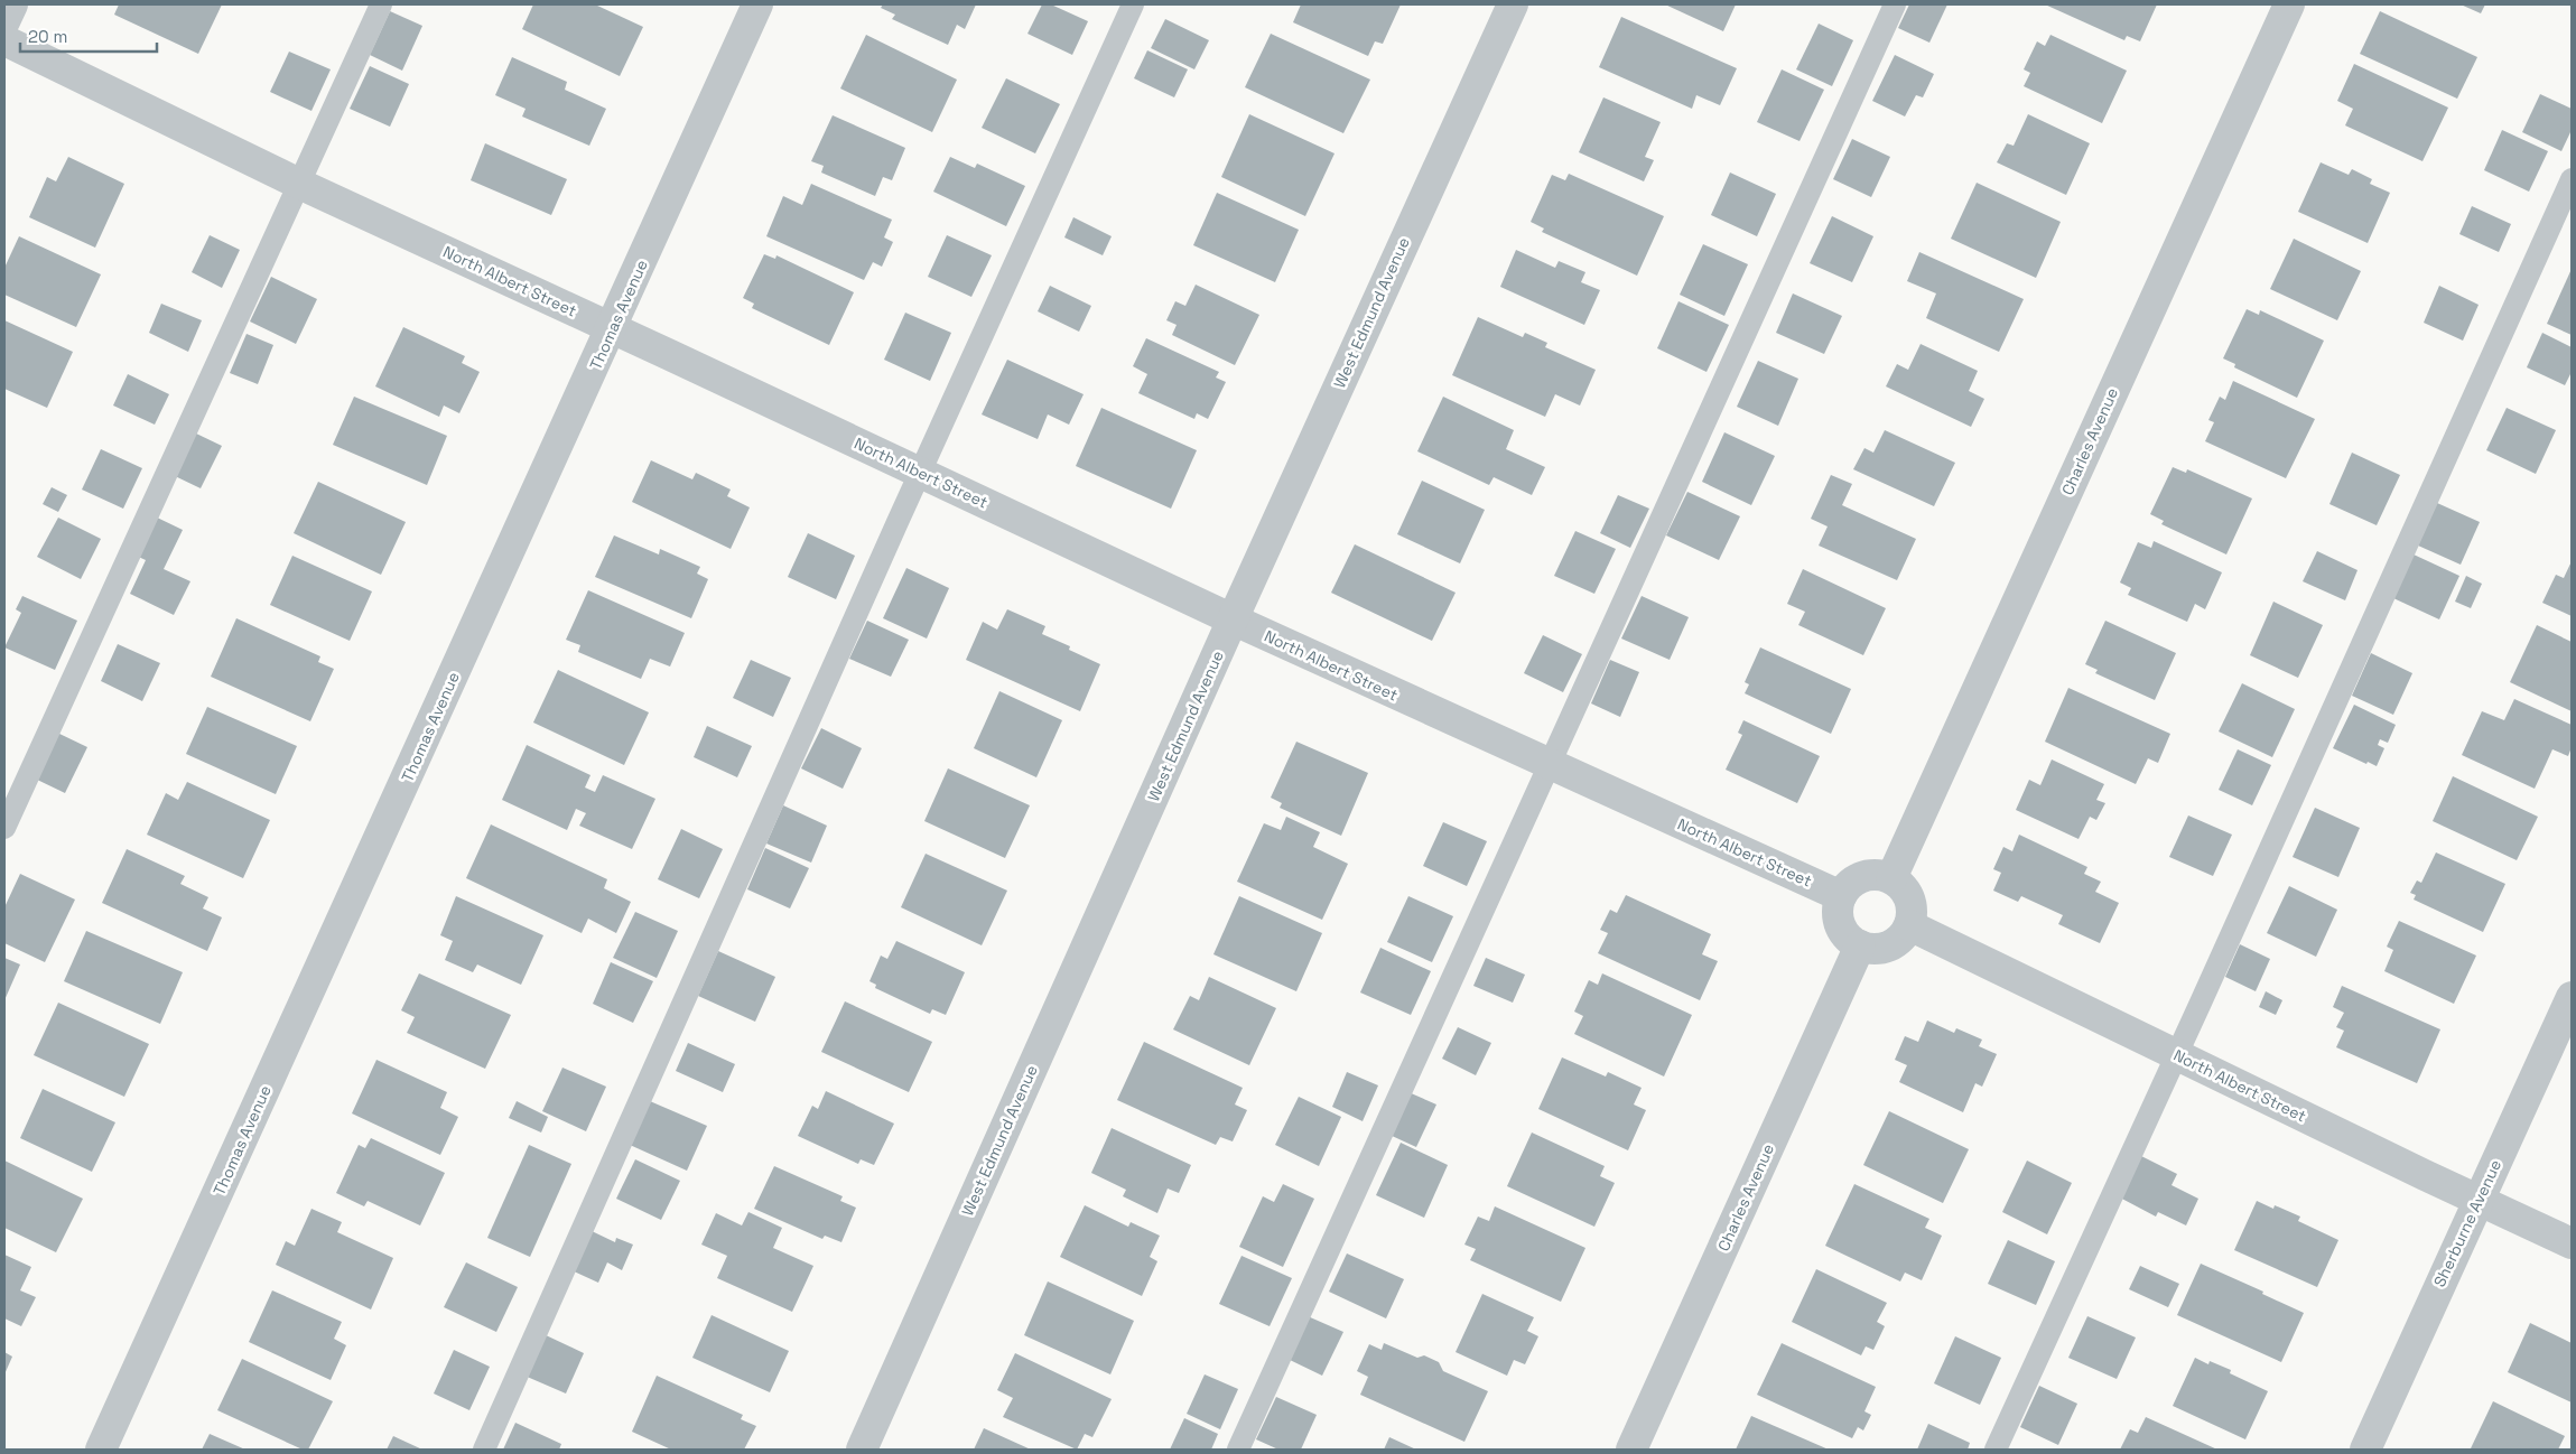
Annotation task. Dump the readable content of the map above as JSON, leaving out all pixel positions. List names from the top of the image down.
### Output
{
  "streets": {
    "street": [
      "North Albert Street",
      "West Edmund Avenue",
      "Thomas Avenue",
      "Charles Avenue",
      "Sherburne Avenue"
    ]
  },
  "crossings": [
    ["North Albert Street", "West Edmund Avenue"],
    ["North Albert Street", "Thomas Avenue"],
    ["North Albert Street", "Charles Avenue"],
    ["North Albert Street", "Sherburne Avenue"]
  ],
  "scale_bar": "20 m"
}
